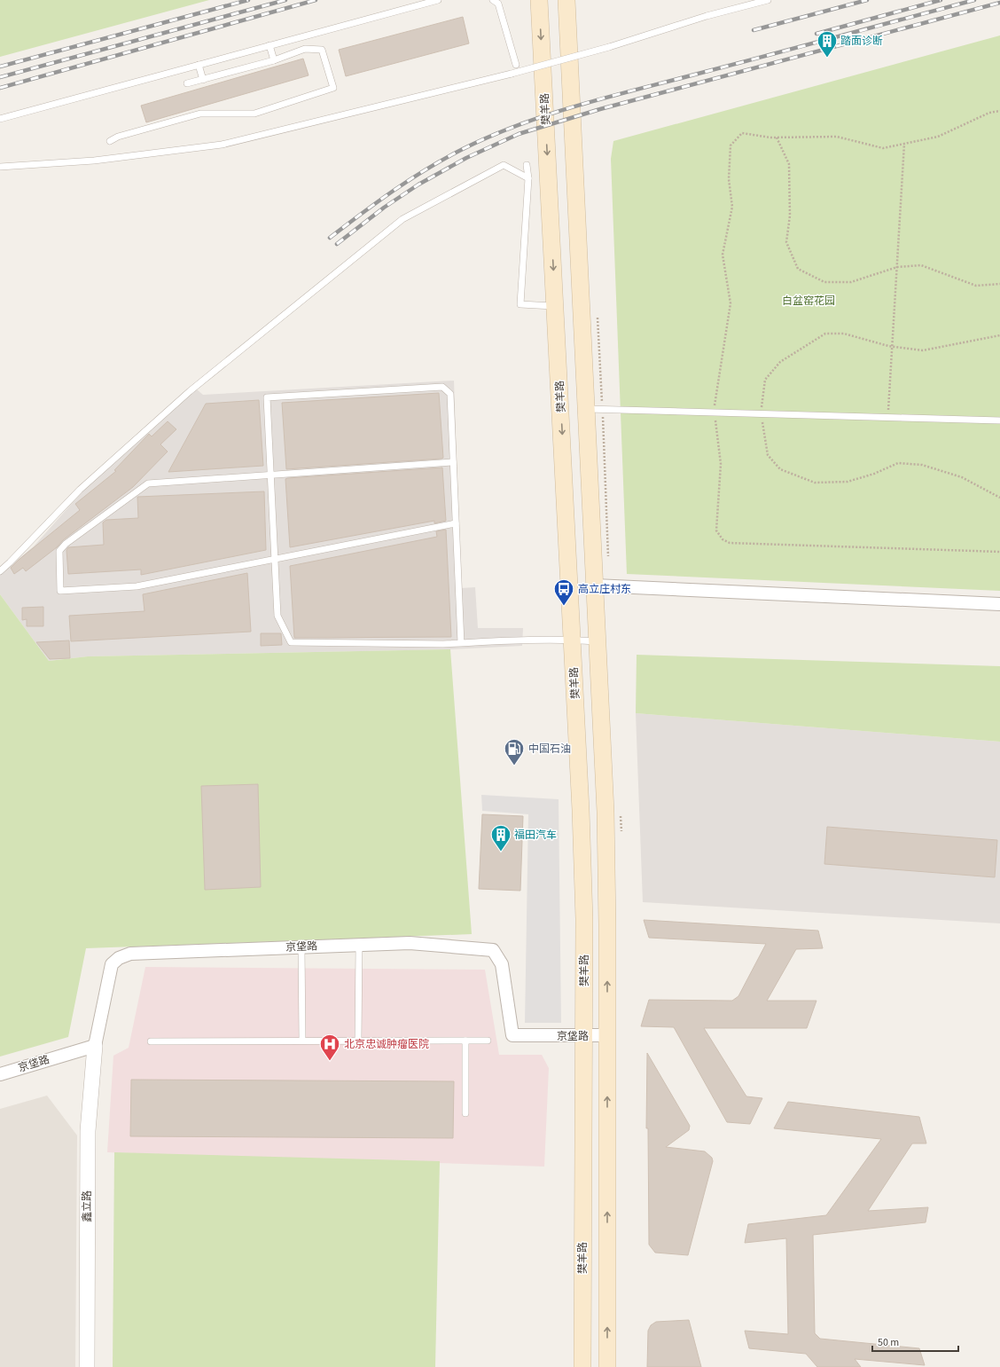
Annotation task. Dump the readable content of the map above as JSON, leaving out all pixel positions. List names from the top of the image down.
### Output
{
  "streets": {
    "main road": ["樊羊路"],
    "street": ["京垡路", "鑫立路"]
  },
  "crossings": [
    ["樊羊路", "京垡路"],
    ["京垡路", "鑫立路"]
  ],
  "parks": ["白盆窑花园"],
  "places": {
    "building": ["踏面诊断", "福田汽车"],
    "bus stop": ["高立庄村东"],
    "fuel station": ["中国石油"],
    "hospital": ["北京忠诚肿瘤医院"]
  },
  "scale_bar": "50 m"
}
